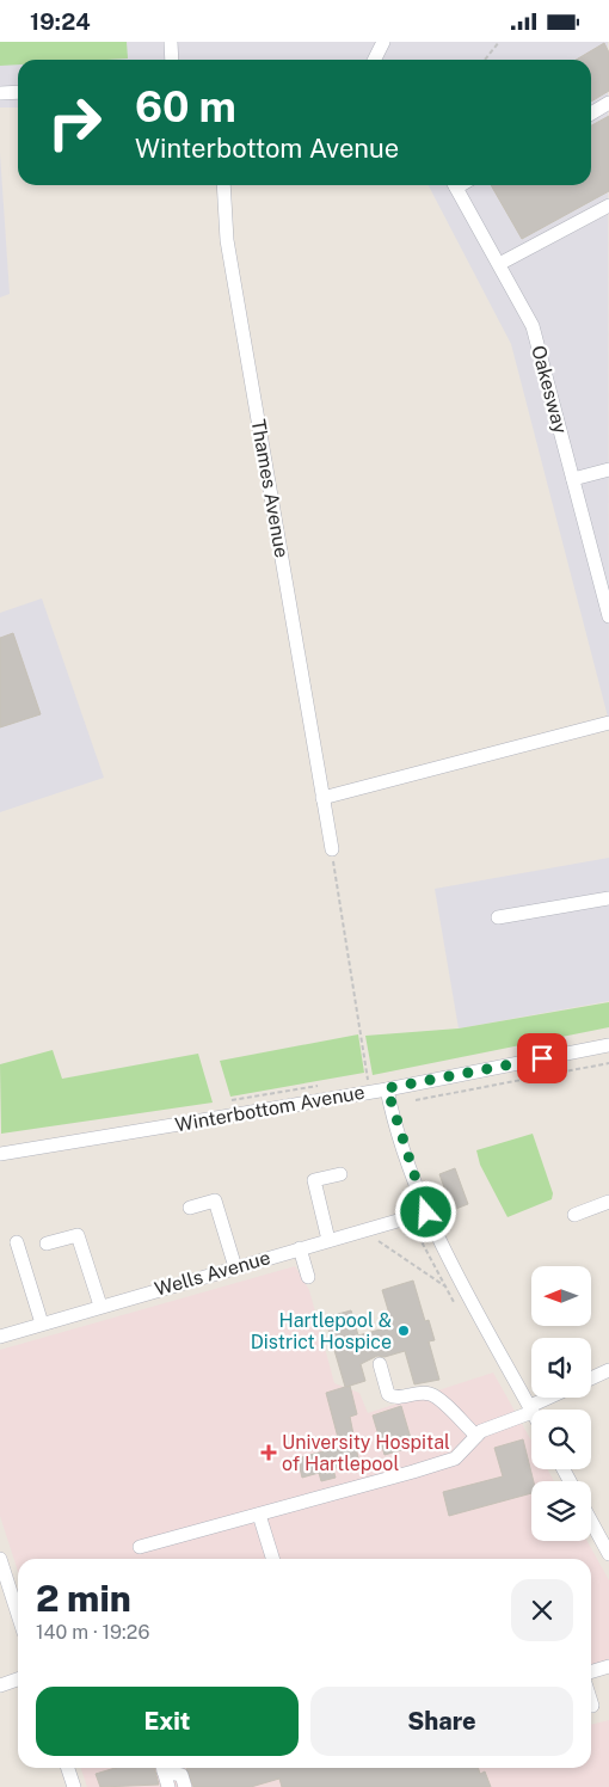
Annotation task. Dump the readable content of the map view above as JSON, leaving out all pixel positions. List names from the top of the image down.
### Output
{
  "streets": {
    "street": [
      "Oakesway",
      "Thames Avenue",
      "Winterbottom Avenue",
      "Wells Avenue"
    ]
  },
  "places": {
    "other": ["Hartlepool & District Hospice"],
    "health": ["University Hospital of Hartlepool"]
  },
  "north": "left",
  "page": {
    "status": "19:24",
    "turn": ["60 m", "Winterbottom Avenue"],
    "heading": ["2 min", "140 m · 19:26"],
    "buttons": ["Exit", "Share"]
  }
}
